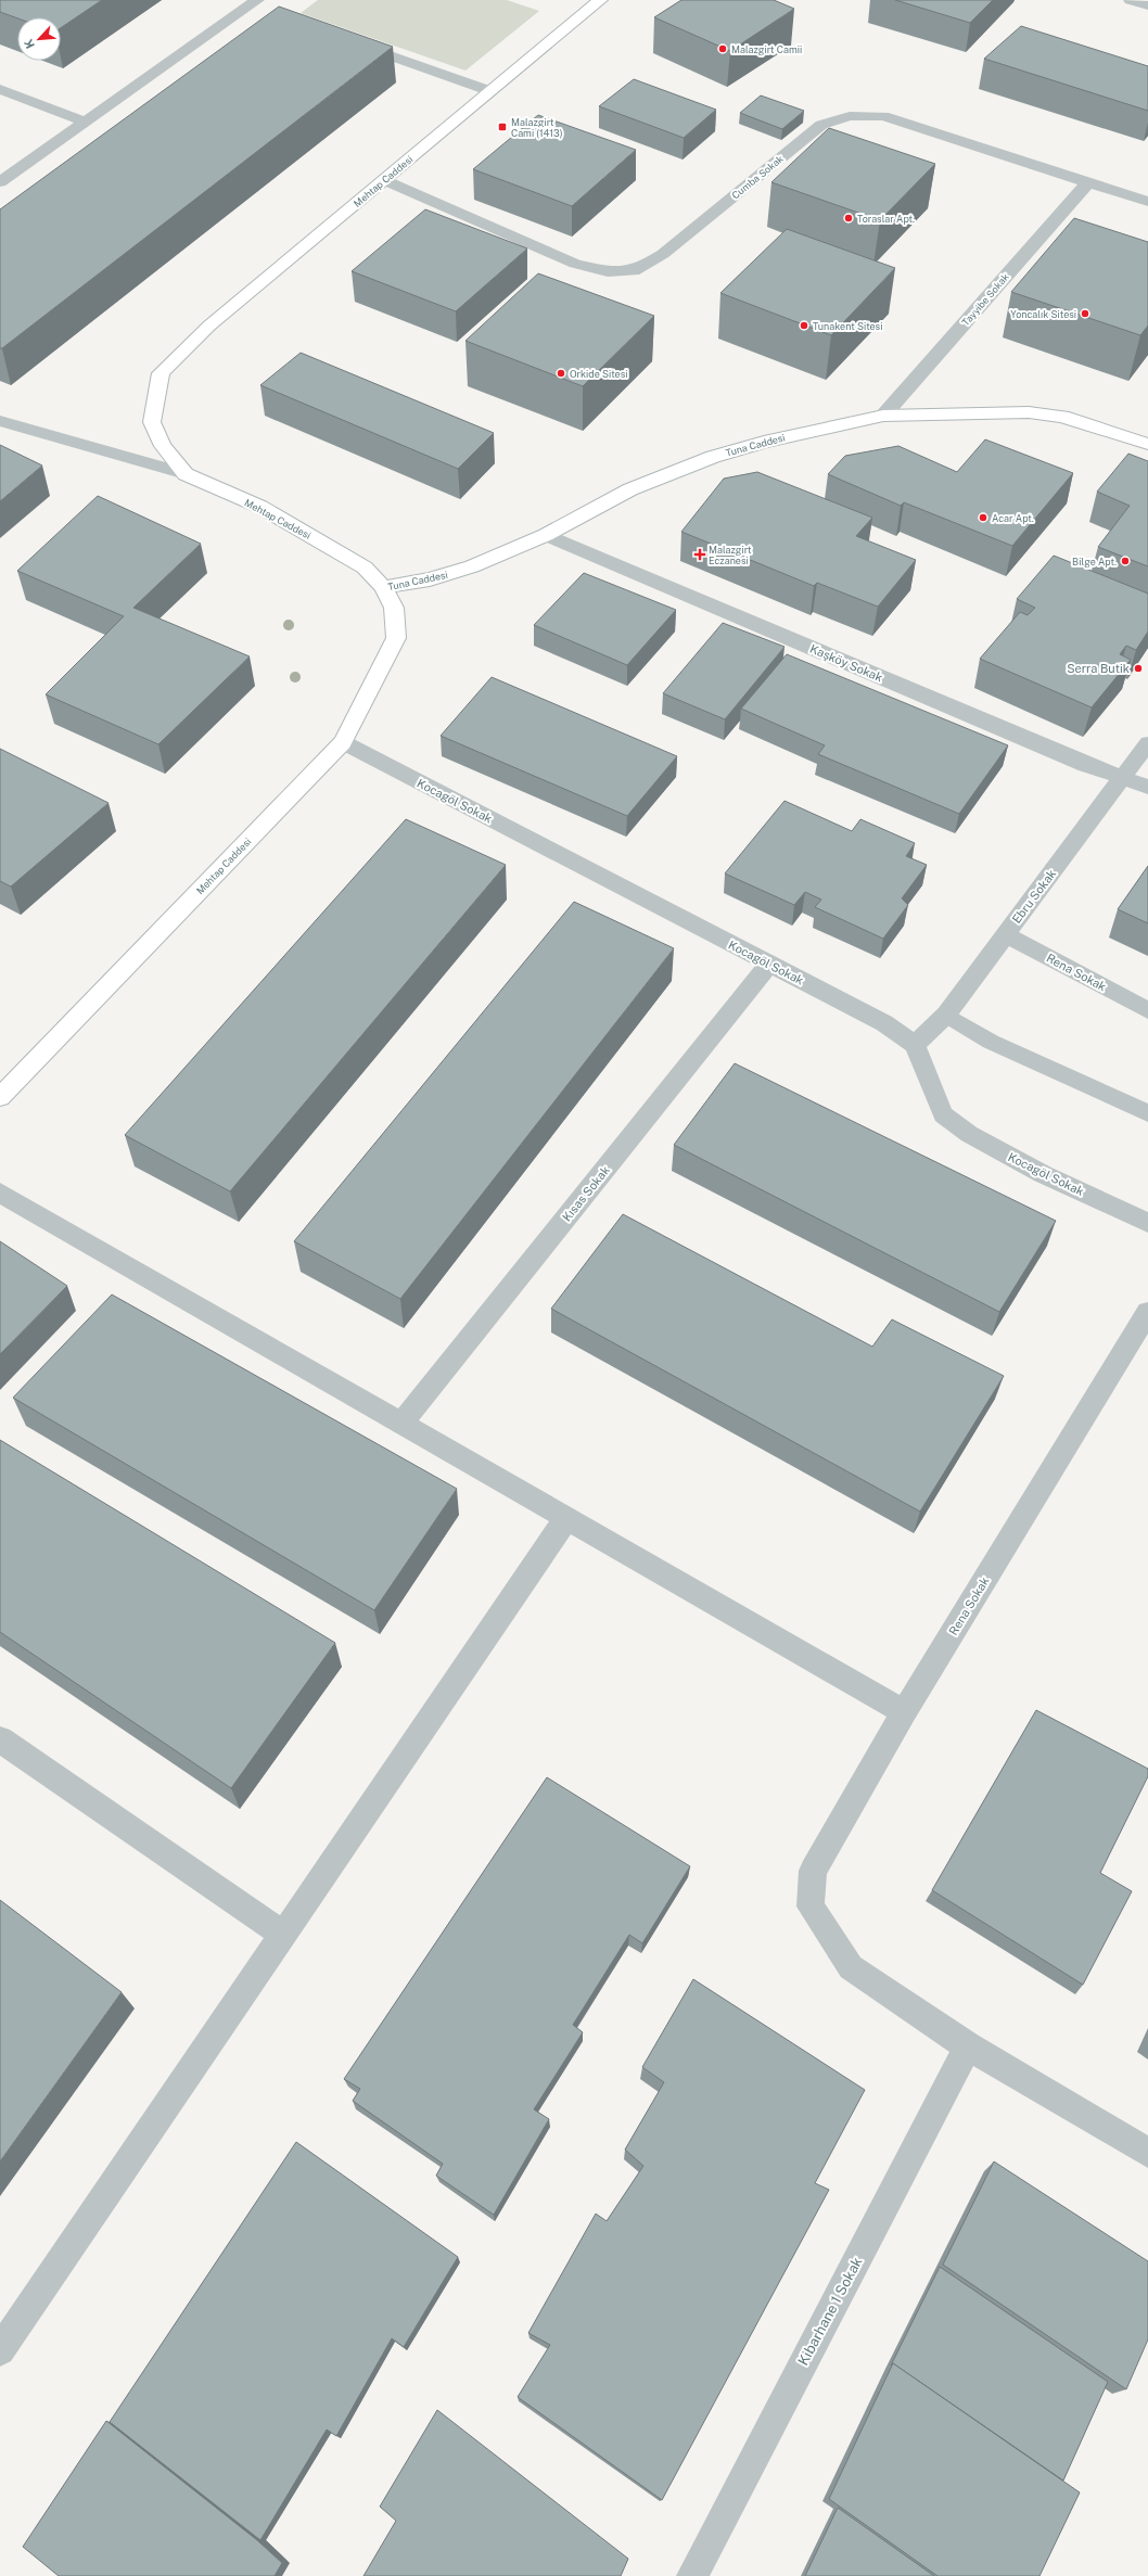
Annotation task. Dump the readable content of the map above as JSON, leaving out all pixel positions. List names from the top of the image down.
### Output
{
  "streets": {
    "street": [
      "Cumba Sokak",
      "Mehtap Caddesi",
      "Tayyibe Sokak",
      "Tuna Caddesi",
      "Kaşköy Sokak",
      "Kocagöl Sokak",
      "Ebru Sokak",
      "Rena Sokak",
      "Kısas Sokak",
      "Kibarhane 1 Sokak"
    ]
  },
  "crossings": [
    ["Cumba Sokak", "Mehtap Caddesi"],
    ["Cumba Sokak", "Tayyibe Sokak"],
    ["Mehtap Caddesi", "Tuna Caddesi"],
    ["Mehtap Caddesi", "Kocagöl Sokak"],
    ["Tayyibe Sokak", "Tuna Caddesi"],
    ["Tuna Caddesi", "Kaşköy Sokak"],
    ["Kaşköy Sokak", "Ebru Sokak"],
    ["Kocagöl Sokak", "Ebru Sokak"],
    ["Kocagöl Sokak", "Kısas Sokak"],
    ["Ebru Sokak", "Rena Sokak"],
    ["Rena Sokak", "Kibarhane 1 Sokak"]
  ],
  "places": {
    "other": [
      "Malazgirt Camii",
      "Toraslar Apt.",
      "Yoncalık Sitesi",
      "Tunakent Sitesi",
      "Orkide Sitesi",
      "Acar Apt.",
      "Bilge Apt.",
      "Serra Butik"
    ],
    "transit": ["Malazgirt Cami (1413)"],
    "health": ["Malazgirt Eczanesi"]
  },
  "north": "bottom left"
}
